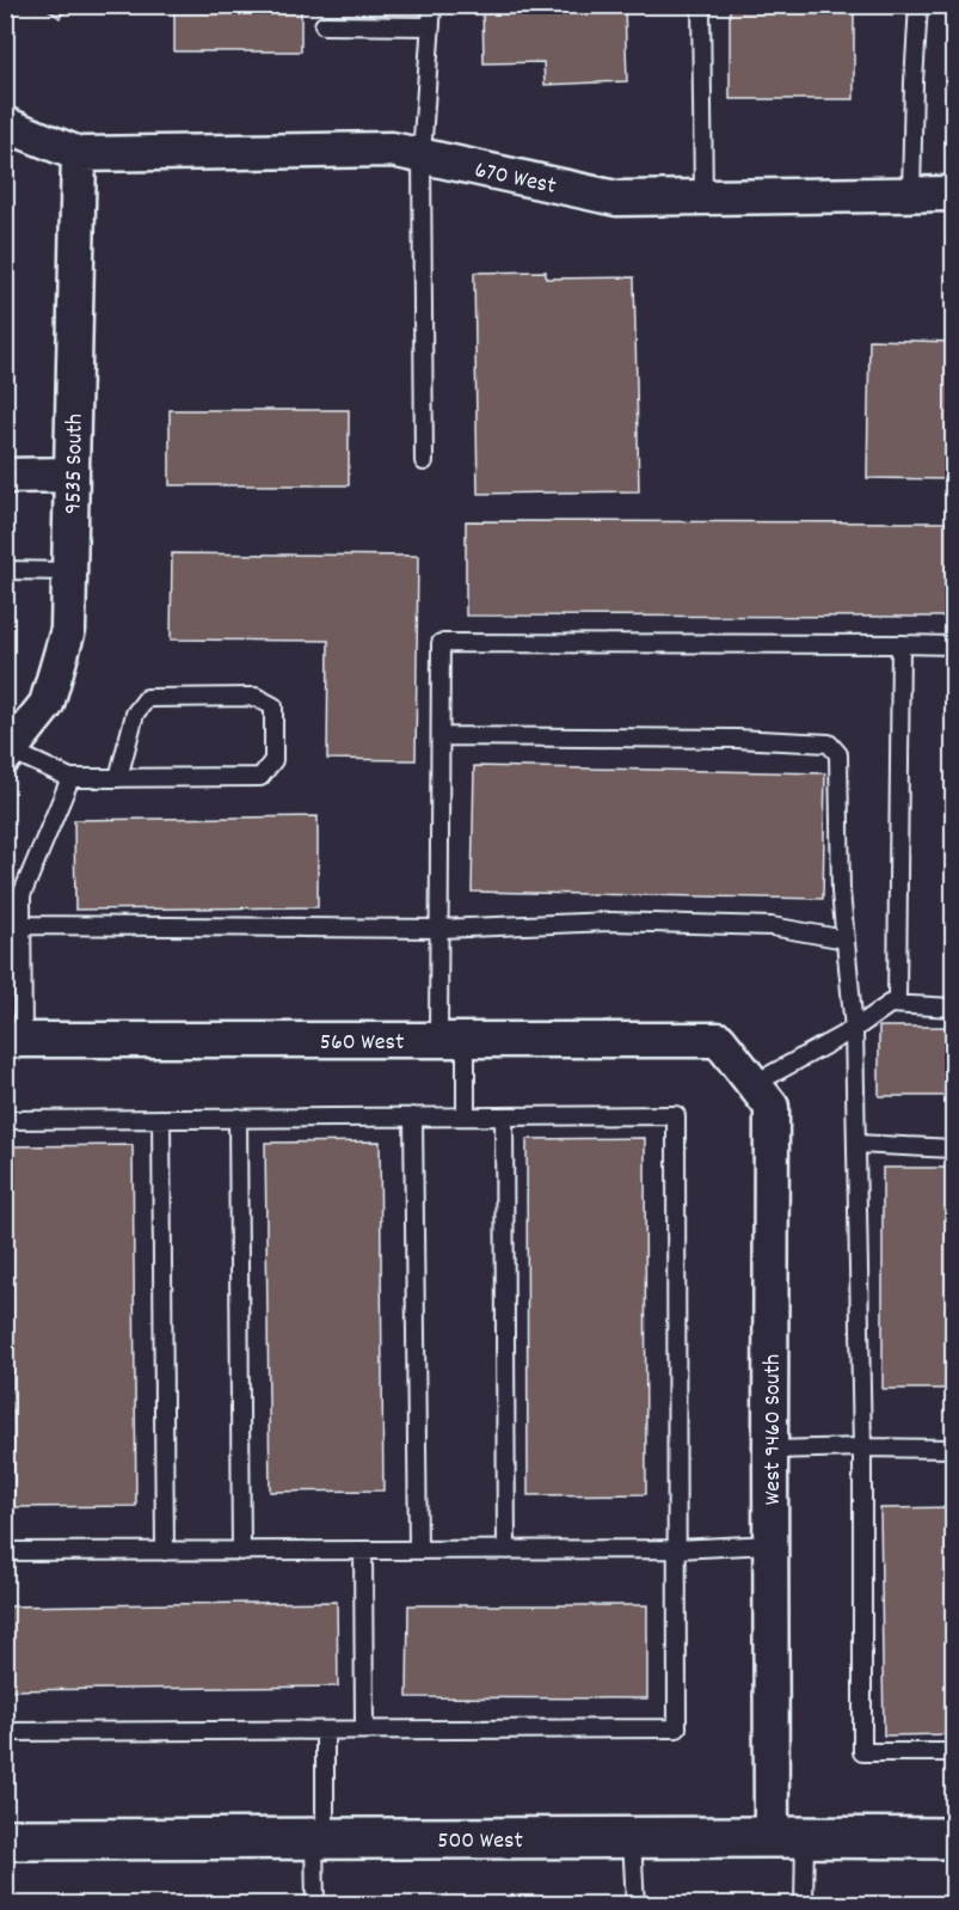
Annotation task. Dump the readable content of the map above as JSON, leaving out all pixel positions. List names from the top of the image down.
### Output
{
  "streets": {
    "main road": ["500 West"],
    "street": [
      "670 West",
      "9535 South",
      "560 West",
      "West 9460 South"
    ]
  },
  "crossings": [
    ["670 West", "9535 South"],
    ["560 West", "West 9460 South"],
    ["West 9460 South", "500 West"]
  ]
}
